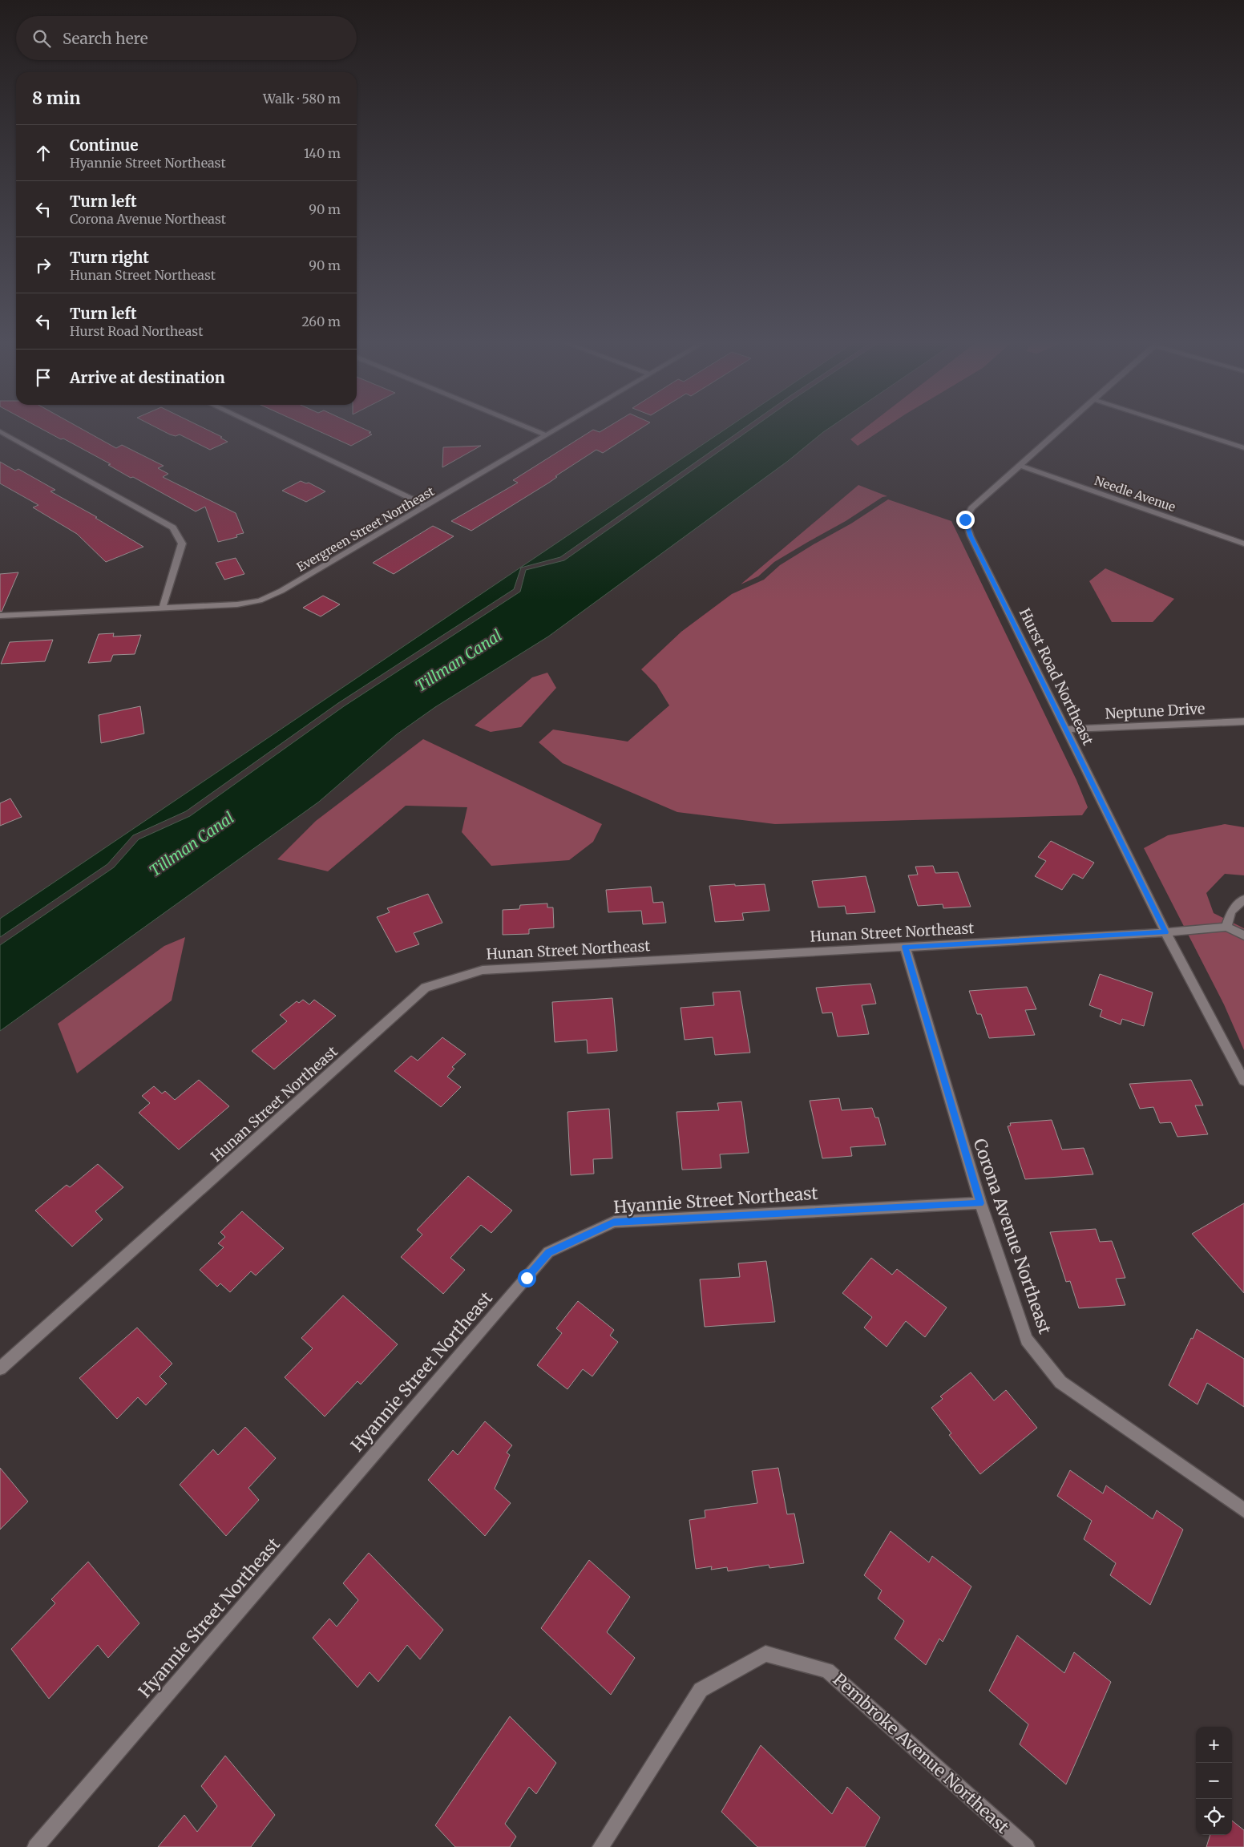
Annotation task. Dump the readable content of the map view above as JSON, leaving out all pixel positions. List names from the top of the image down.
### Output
{
  "streets": {
    "street": [
      "Needle Avenue",
      "Evergreen Street Northeast",
      "Hurst Road Northeast",
      "Neptune Drive",
      "Hunan Street Northeast",
      "Hyannie Street Northeast",
      "Corona Avenue Northeast",
      "Pembroke Avenue Northeast"
    ]
  },
  "crossings": [
    ["Needle Avenue", "Hurst Road Northeast"],
    ["Hurst Road Northeast", "Neptune Drive"],
    ["Hurst Road Northeast", "Hunan Street Northeast"],
    ["Hunan Street Northeast", "Corona Avenue Northeast"],
    ["Hyannie Street Northeast", "Corona Avenue Northeast"]
  ],
  "water": ["Tillman Canal"],
  "page": {
    "search": "Search here",
    "heading": ["8 min", "Walk · 580 m"],
    "list": [
      ["Continue", "Hyannie Street Northeast", "140 m"],
      ["Turn left", "Corona Avenue Northeast", "90 m"],
      ["Turn right", "Hunan Street Northeast", "90 m"],
      ["Turn left", "Hurst Road Northeast", "260 m"],
      "Arrive at destination"
    ],
    "map_buttons": ["+", "−"]
  }
}
